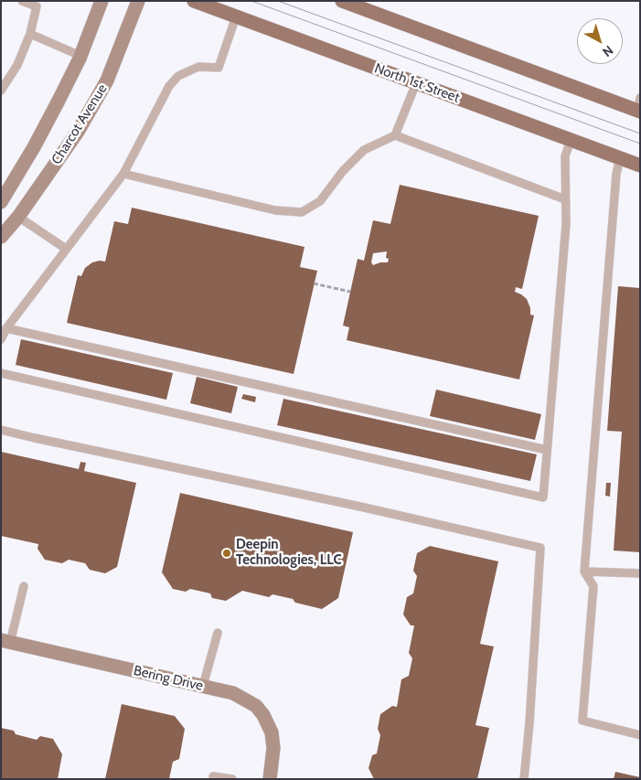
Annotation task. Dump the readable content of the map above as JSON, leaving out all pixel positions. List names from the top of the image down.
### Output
{
  "streets": {
    "main road": ["North 1st Street", "Charcot Avenue", "Bering Drive"]
  },
  "places": ["Deepin Technologies, LLC"],
  "north": "bottom right"
}
